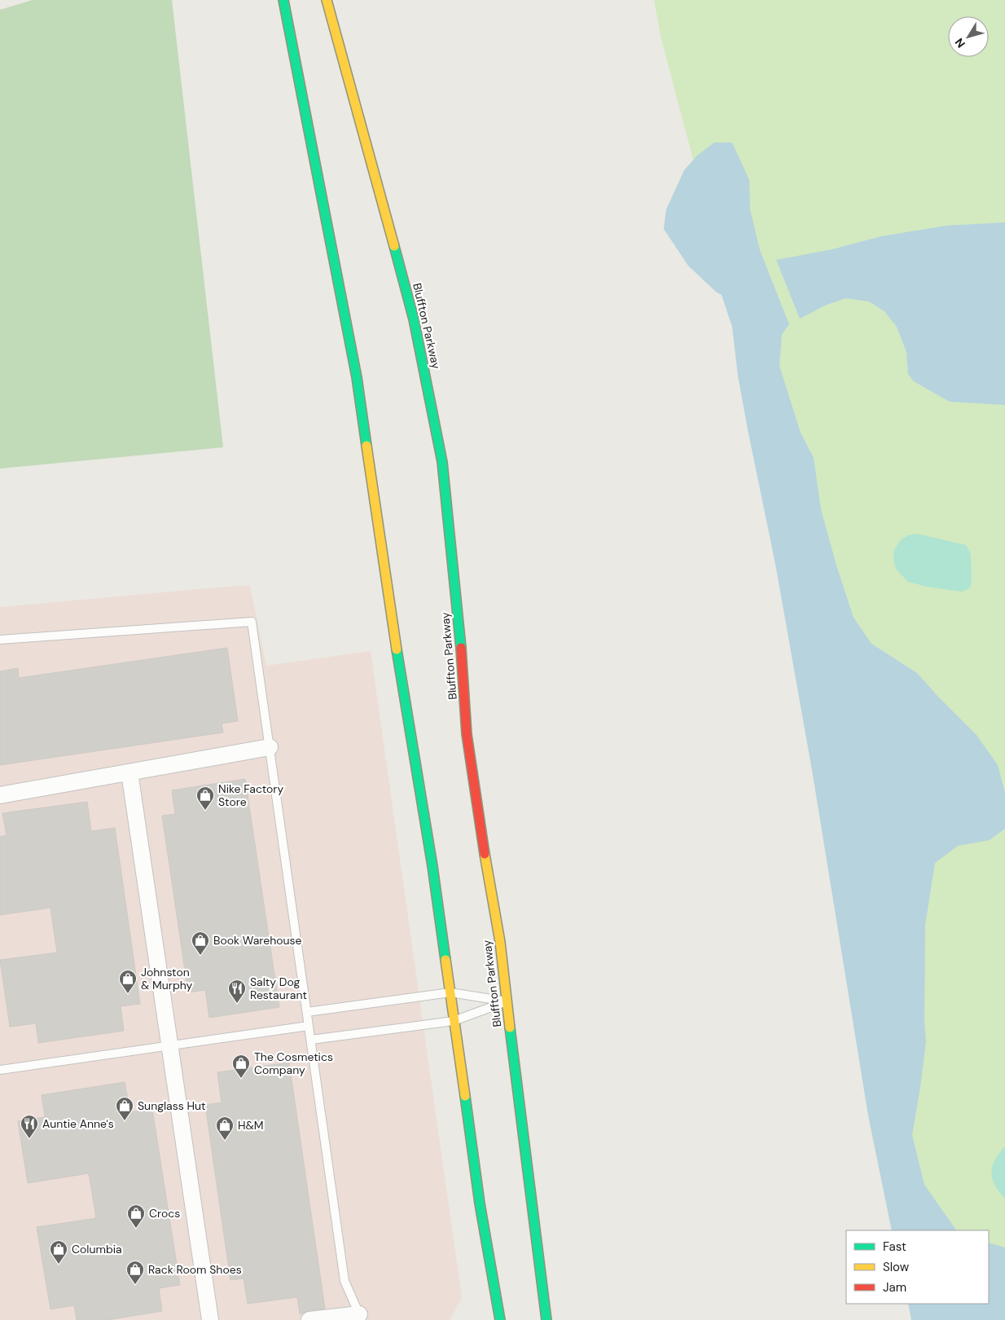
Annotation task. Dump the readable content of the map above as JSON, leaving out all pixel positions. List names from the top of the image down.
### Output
{
  "streets": {
    "main road": ["Bluffton Parkway"]
  },
  "places": {
    "shop": [
      "Nike Factory Store",
      "Book Warehouse",
      "Johnston & Murphy",
      "The Cosmetics Company",
      "Sunglass Hut",
      "H&M",
      "Crocs",
      "Columbia",
      "Rack Room Shoes"
    ],
    "restaurant": ["Salty Dog Restaurant", "Auntie Anne's"]
  },
  "legend": ["Fast", "Slow", "Jam"],
  "north": "bottom left"
}
